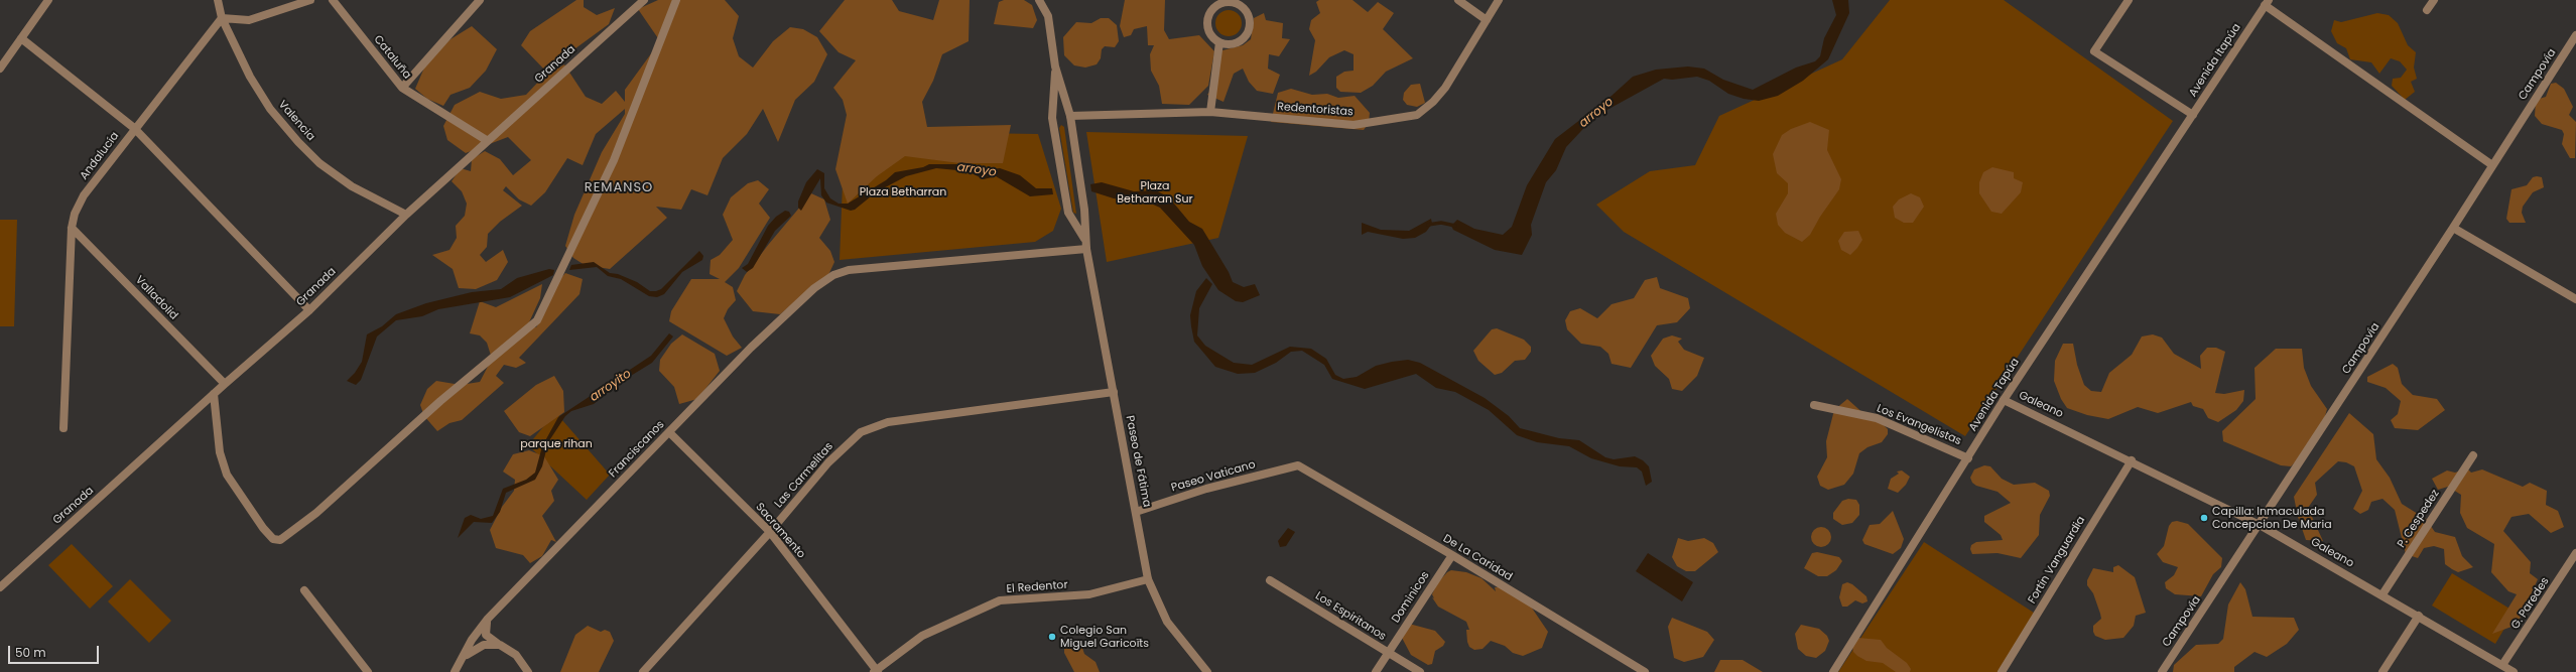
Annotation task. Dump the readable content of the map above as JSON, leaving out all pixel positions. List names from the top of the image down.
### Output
{
  "streets": {
    "street": [
      "Cataluña",
      "Avenida Itapúa",
      "Granada",
      "Campovía",
      "Redentoristas",
      "Valencia",
      "Andalucía",
      "Valladolid",
      "Avenida Tapúa",
      "Galeano",
      "Los Evangelistas",
      "Franciscanos",
      "Paseo de Fátima",
      "Las Carmelitas",
      "Paseo Vaticano",
      "P. Cespedez",
      "Sacramento",
      "De La Caridad",
      "Fortin Vanguardia",
      "El Redentor",
      "Dominicos",
      "G. Paredes",
      "Los Espiritanos"
    ]
  },
  "crossings": [
    ["Cataluña", "Granada"],
    ["Avenida Itapúa", "Avenida Tapúa"],
    ["Granada", "Valencia"],
    ["Granada", "Valladolid"],
    ["Campovía", "Galeano"],
    ["Redentoristas", "Paseo de Fátima"],
    ["Valencia", "Andalucía"],
    ["Andalucía", "Valladolid"],
    ["Avenida Tapúa", "Galeano"],
    ["Avenida Tapúa", "Los Evangelistas"],
    ["Galeano", "P. Cespedez"],
    ["Galeano", "Fortin Vanguardia"],
    ["Galeano", "G. Paredes"],
    ["Franciscanos", "Paseo de Fátima"],
    ["Franciscanos", "Sacramento"],
    ["Paseo de Fátima", "Las Carmelitas"],
    ["Paseo de Fátima", "Paseo Vaticano"],
    ["Paseo de Fátima", "El Redentor"],
    ["Las Carmelitas", "Sacramento"],
    ["Paseo Vaticano", "De La Caridad"],
    ["Sacramento", "El Redentor"],
    ["De La Caridad", "Dominicos"],
    ["Dominicos", "Los Espiritanos"]
  ],
  "districts": ["REMANSO"],
  "water": ["arroyo", "arroyito"],
  "parks": ["Plaza Betharran Sur", "Plaza Betharran", "parque rihan"],
  "places": ["Capilla: Inmaculada Concepcion De Maria", "Colegio San Miguel Garicoïts"],
  "scale_bar": "50 m"
}
